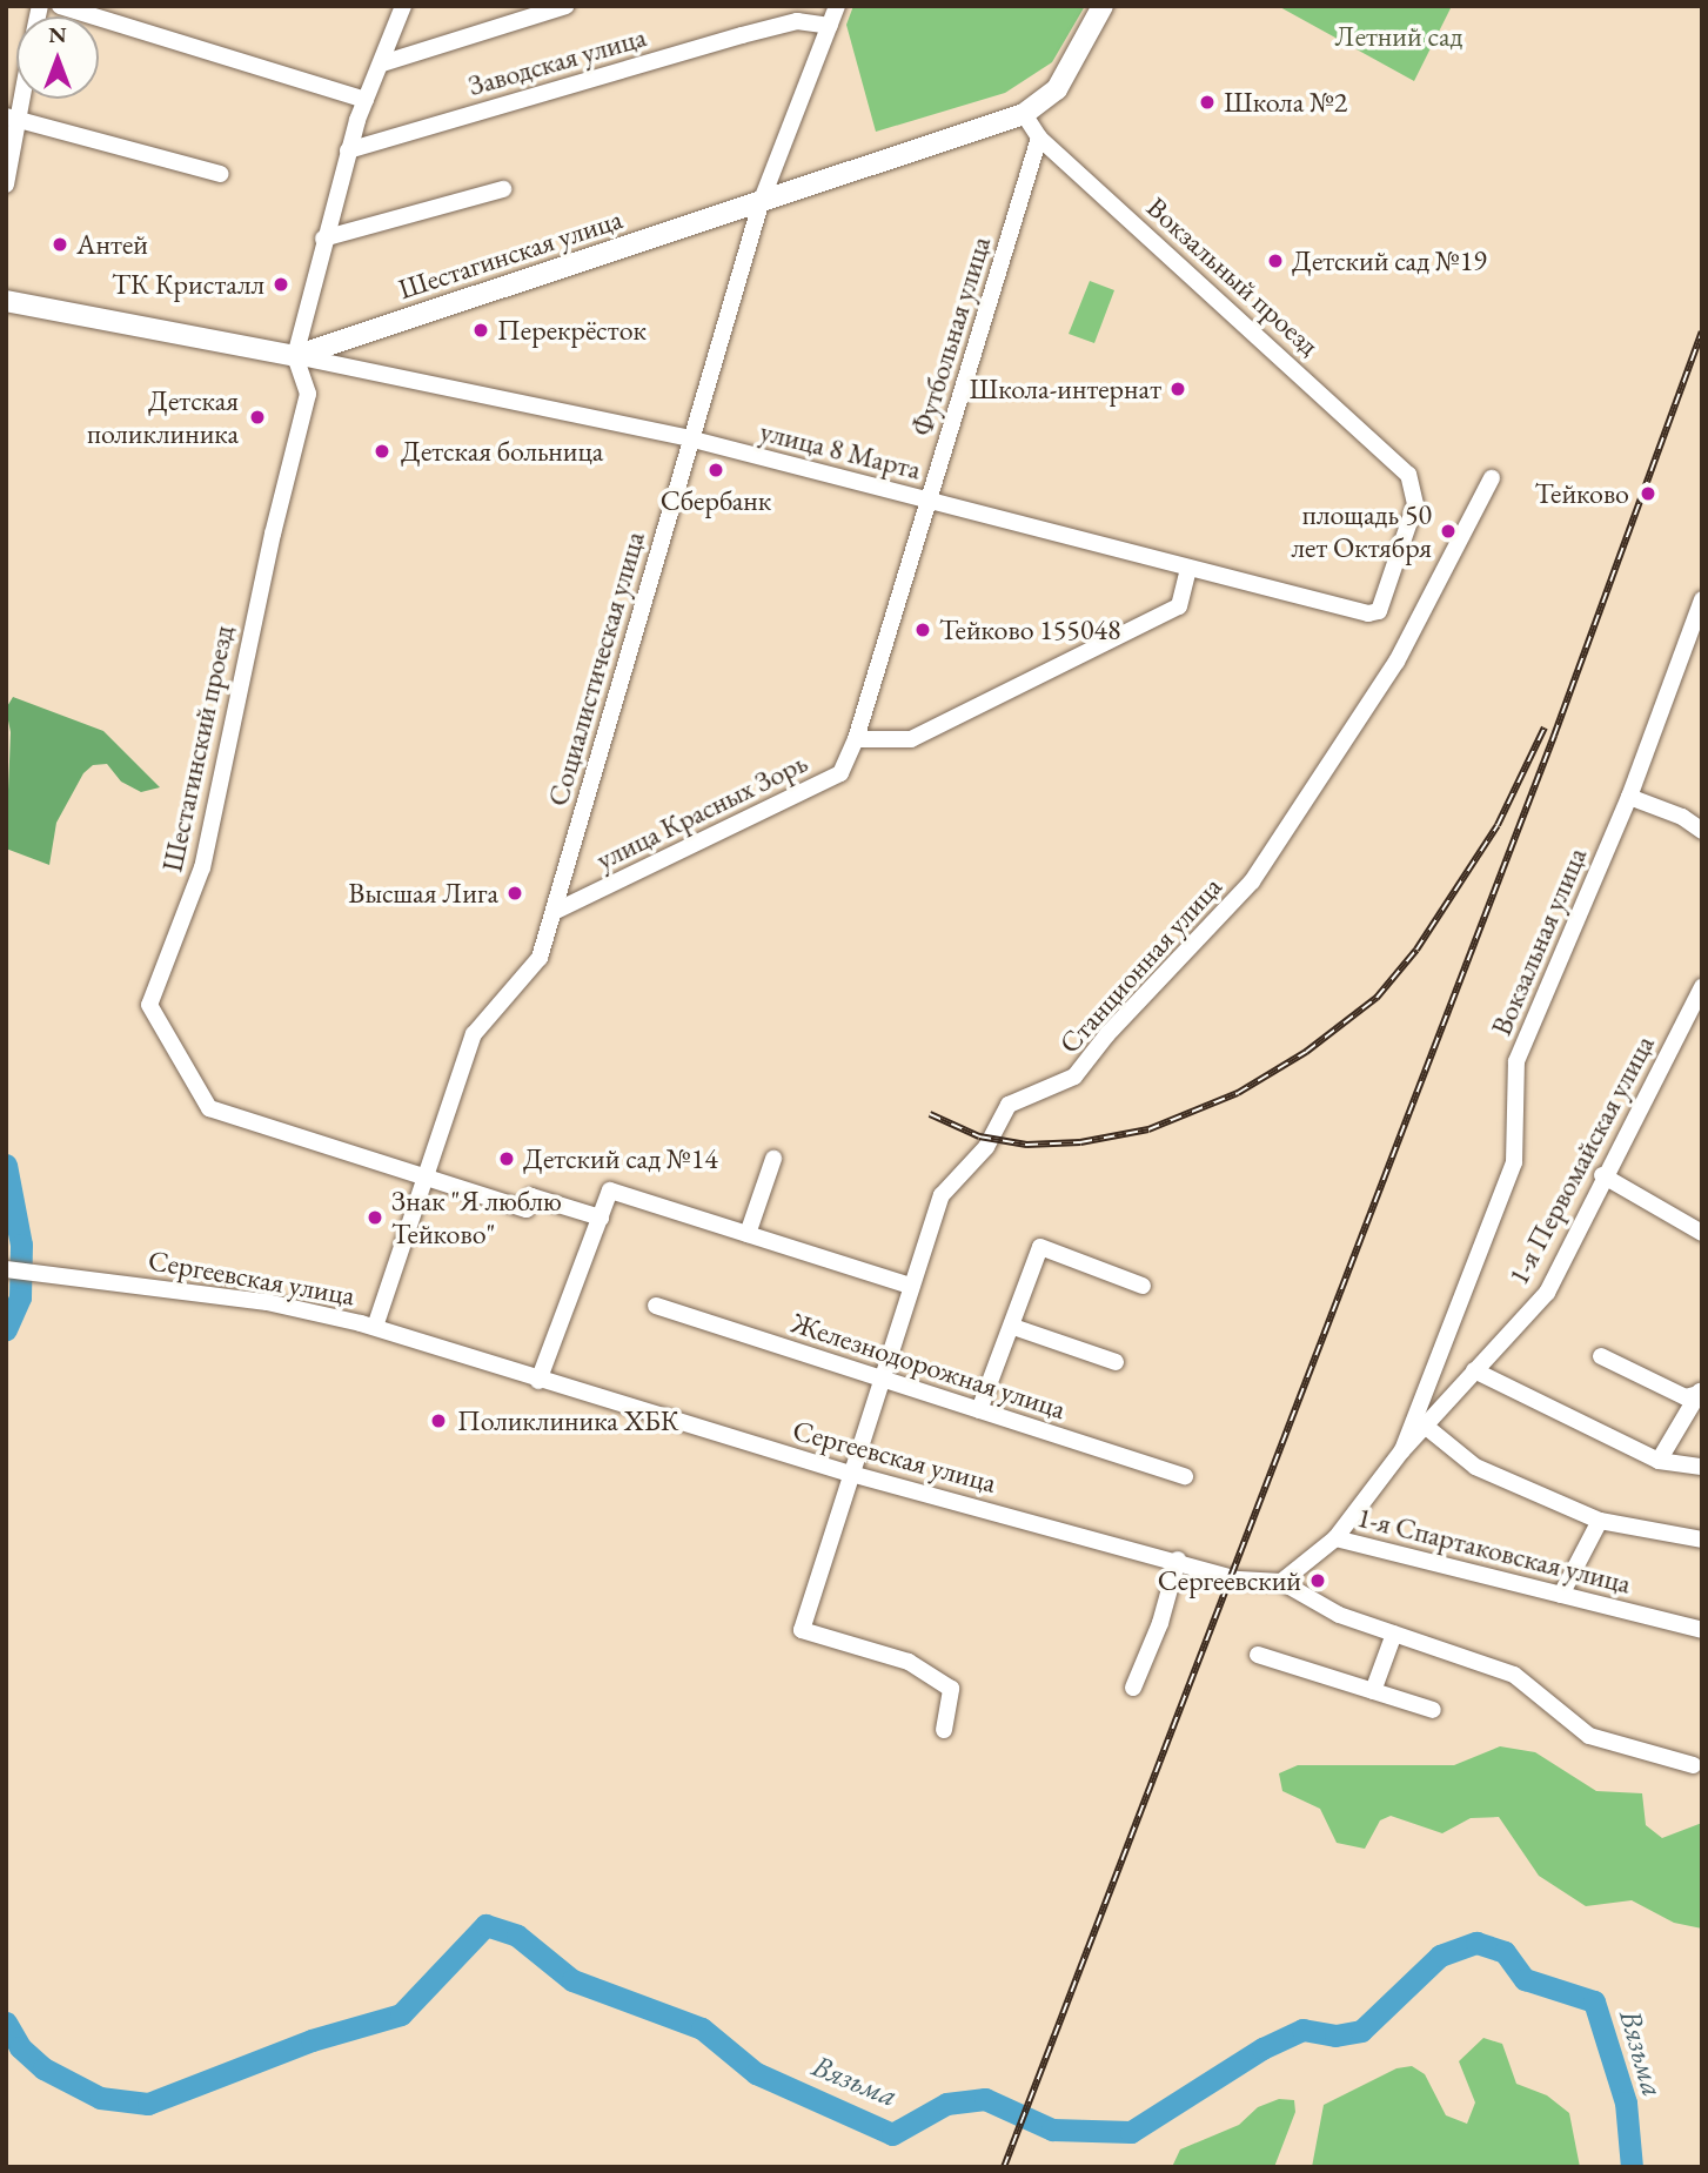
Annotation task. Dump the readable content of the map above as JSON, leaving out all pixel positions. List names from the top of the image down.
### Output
{
  "streets": {
    "main road": ["Шестагинская улица"],
    "street": [
      "Заводская улица",
      "Вокзальный проезд",
      "Футбольная улица",
      "улица 8 Марта",
      "Социалистическая улица",
      "Шестагинский проезд",
      "улица Красных Зорь",
      "Вокзальная улица",
      "Станционная улица",
      "1-я Первомайская улица",
      "Сергеевская улица",
      "Железнодорожная улица",
      "1-я Спартаковская улица"
    ]
  },
  "crossings": [
    ["Заводская улица", "Социалистическая улица"],
    ["Шестагинская улица", "Вокзальный проезд"],
    ["Шестагинская улица", "улица 8 Марта"],
    ["Шестагинская улица", "Социалистическая улица"],
    ["Шестагинская улица", "Шестагинский проезд"],
    ["Вокзальный проезд", "Футбольная улица"],
    ["Вокзальный проезд", "улица 8 Марта"],
    ["Футбольная улица", "улица 8 Марта"],
    ["Футбольная улица", "улица Красных Зорь"],
    ["улица 8 Марта", "Социалистическая улица"],
    ["улица 8 Марта", "Шестагинский проезд"],
    ["Социалистическая улица", "Шестагинский проезд"],
    ["Социалистическая улица", "улица Красных Зорь"],
    ["Социалистическая улица", "Сергеевская улица"],
    ["Вокзальная улица", "1-я Первомайская улица"],
    ["Станционная улица", "Сергеевская улица"],
    ["Станционная улица", "Железнодорожная улица"],
    ["1-я Первомайская улица", "1-я Спартаковская улица"],
    ["Сергеевская улица", "1-я Спартаковская улица"]
  ],
  "water": ["Вязьма"],
  "parks": ["Летний сад"],
  "places": [
    "Школа №2",
    "Антей",
    "Детский сад №19",
    "ТК Кристалл",
    "Перекрёсток",
    "Школа-интернат",
    "Детская поликлиника",
    "Детская больница",
    "Сбербанк",
    "Тейково",
    "площадь 50 лет Октября",
    "Тейково 155048",
    "Высшая Лига",
    "Детский сад №14",
    "Знак \"Я люблю Тейково\"",
    "Поликлиника ХБК",
    "Сергеевский"
  ],
  "north": "top"
}
